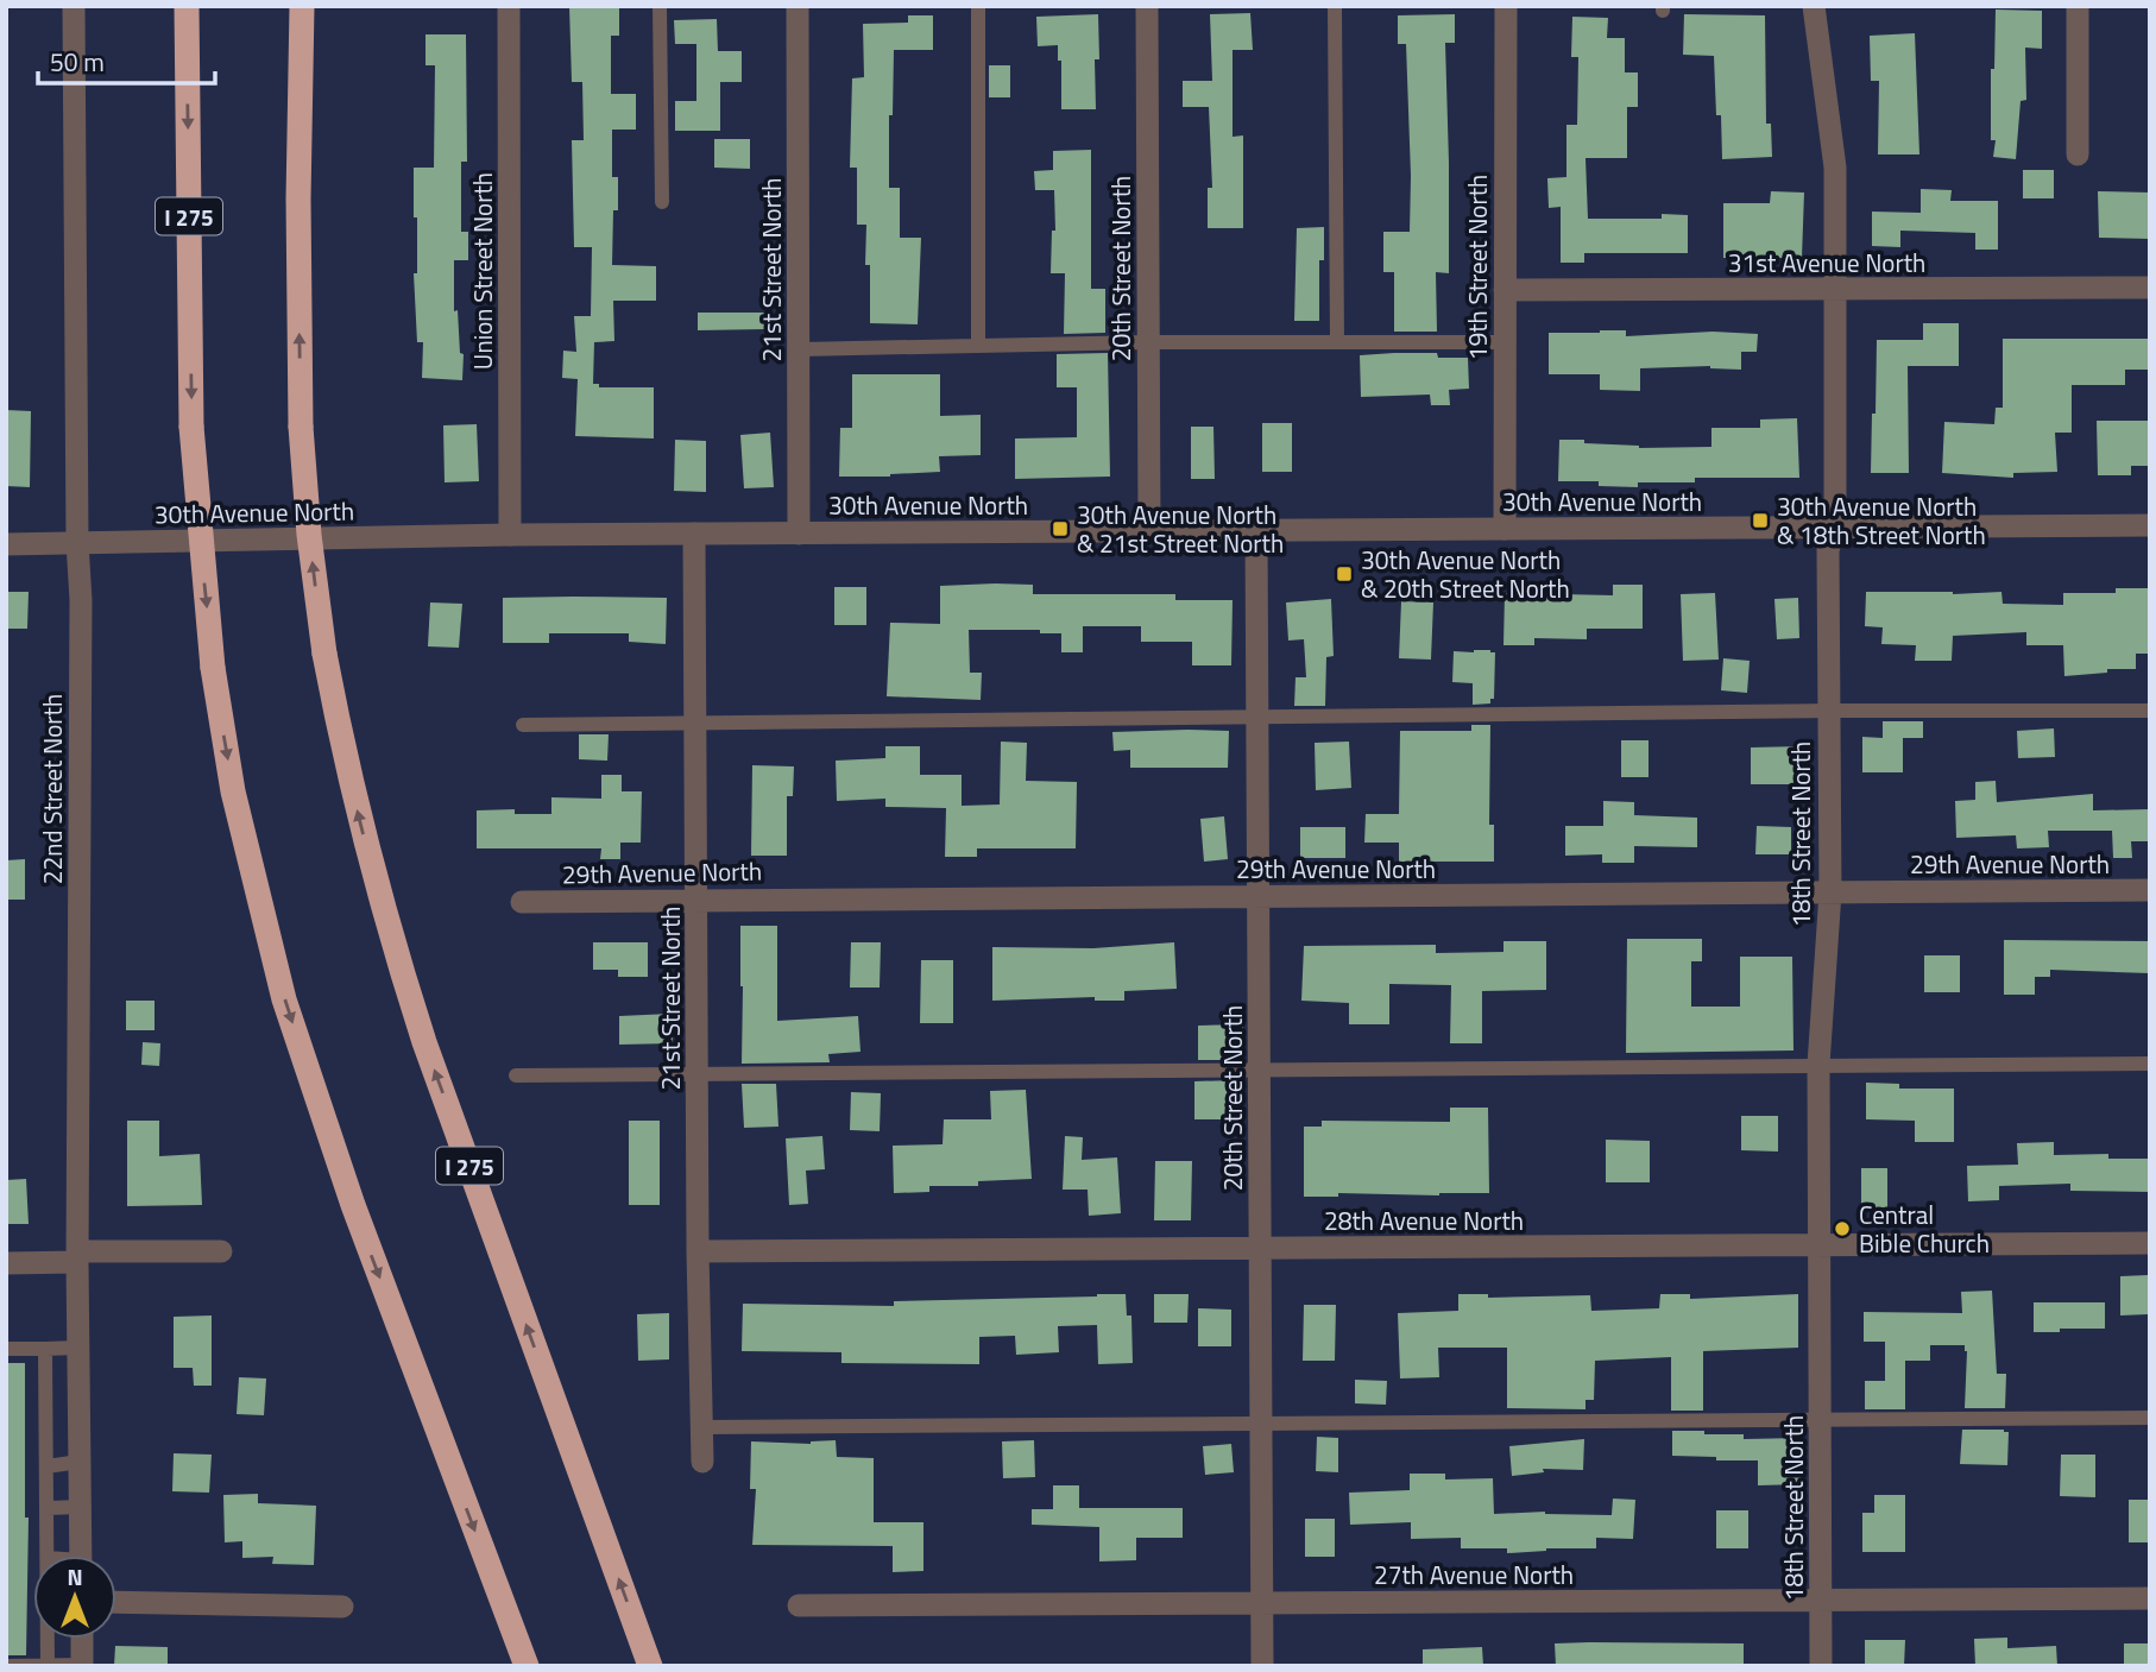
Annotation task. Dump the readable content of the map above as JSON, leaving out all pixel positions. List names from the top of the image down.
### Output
{
  "streets": {
    "highway": ["I 275"],
    "street": [
      "31st Avenue North",
      "19th Street North",
      "20th Street North",
      "21st Street North",
      "Union Street North",
      "30th Avenue North",
      "22nd Street North",
      "18th Street North",
      "29th Avenue North",
      "28th Avenue North",
      "27th Avenue North"
    ]
  },
  "crossings": [
    ["31st Avenue North", "19th Street North"],
    ["31st Avenue North", "18th Street North"],
    ["19th Street North", "30th Avenue North"],
    ["20th Street North", "30th Avenue North"],
    ["20th Street North", "29th Avenue North"],
    ["20th Street North", "28th Avenue North"],
    ["20th Street North", "27th Avenue North"],
    ["21st Street North", "30th Avenue North"],
    ["21st Street North", "29th Avenue North"],
    ["21st Street North", "28th Avenue North"],
    ["Union Street North", "30th Avenue North"],
    ["30th Avenue North", "22nd Street North"],
    ["30th Avenue North", "18th Street North"],
    ["18th Street North", "29th Avenue North"],
    ["18th Street North", "28th Avenue North"],
    ["18th Street North", "27th Avenue North"]
  ],
  "places": {
    "transit": ["30th Avenue North & 18th Street North", "30th Avenue North & 21st Street North", "30th Avenue North & 20th Street North"],
    "other": ["Central Bible Church"]
  },
  "scale_bar": "50 m",
  "north": "top"
}
